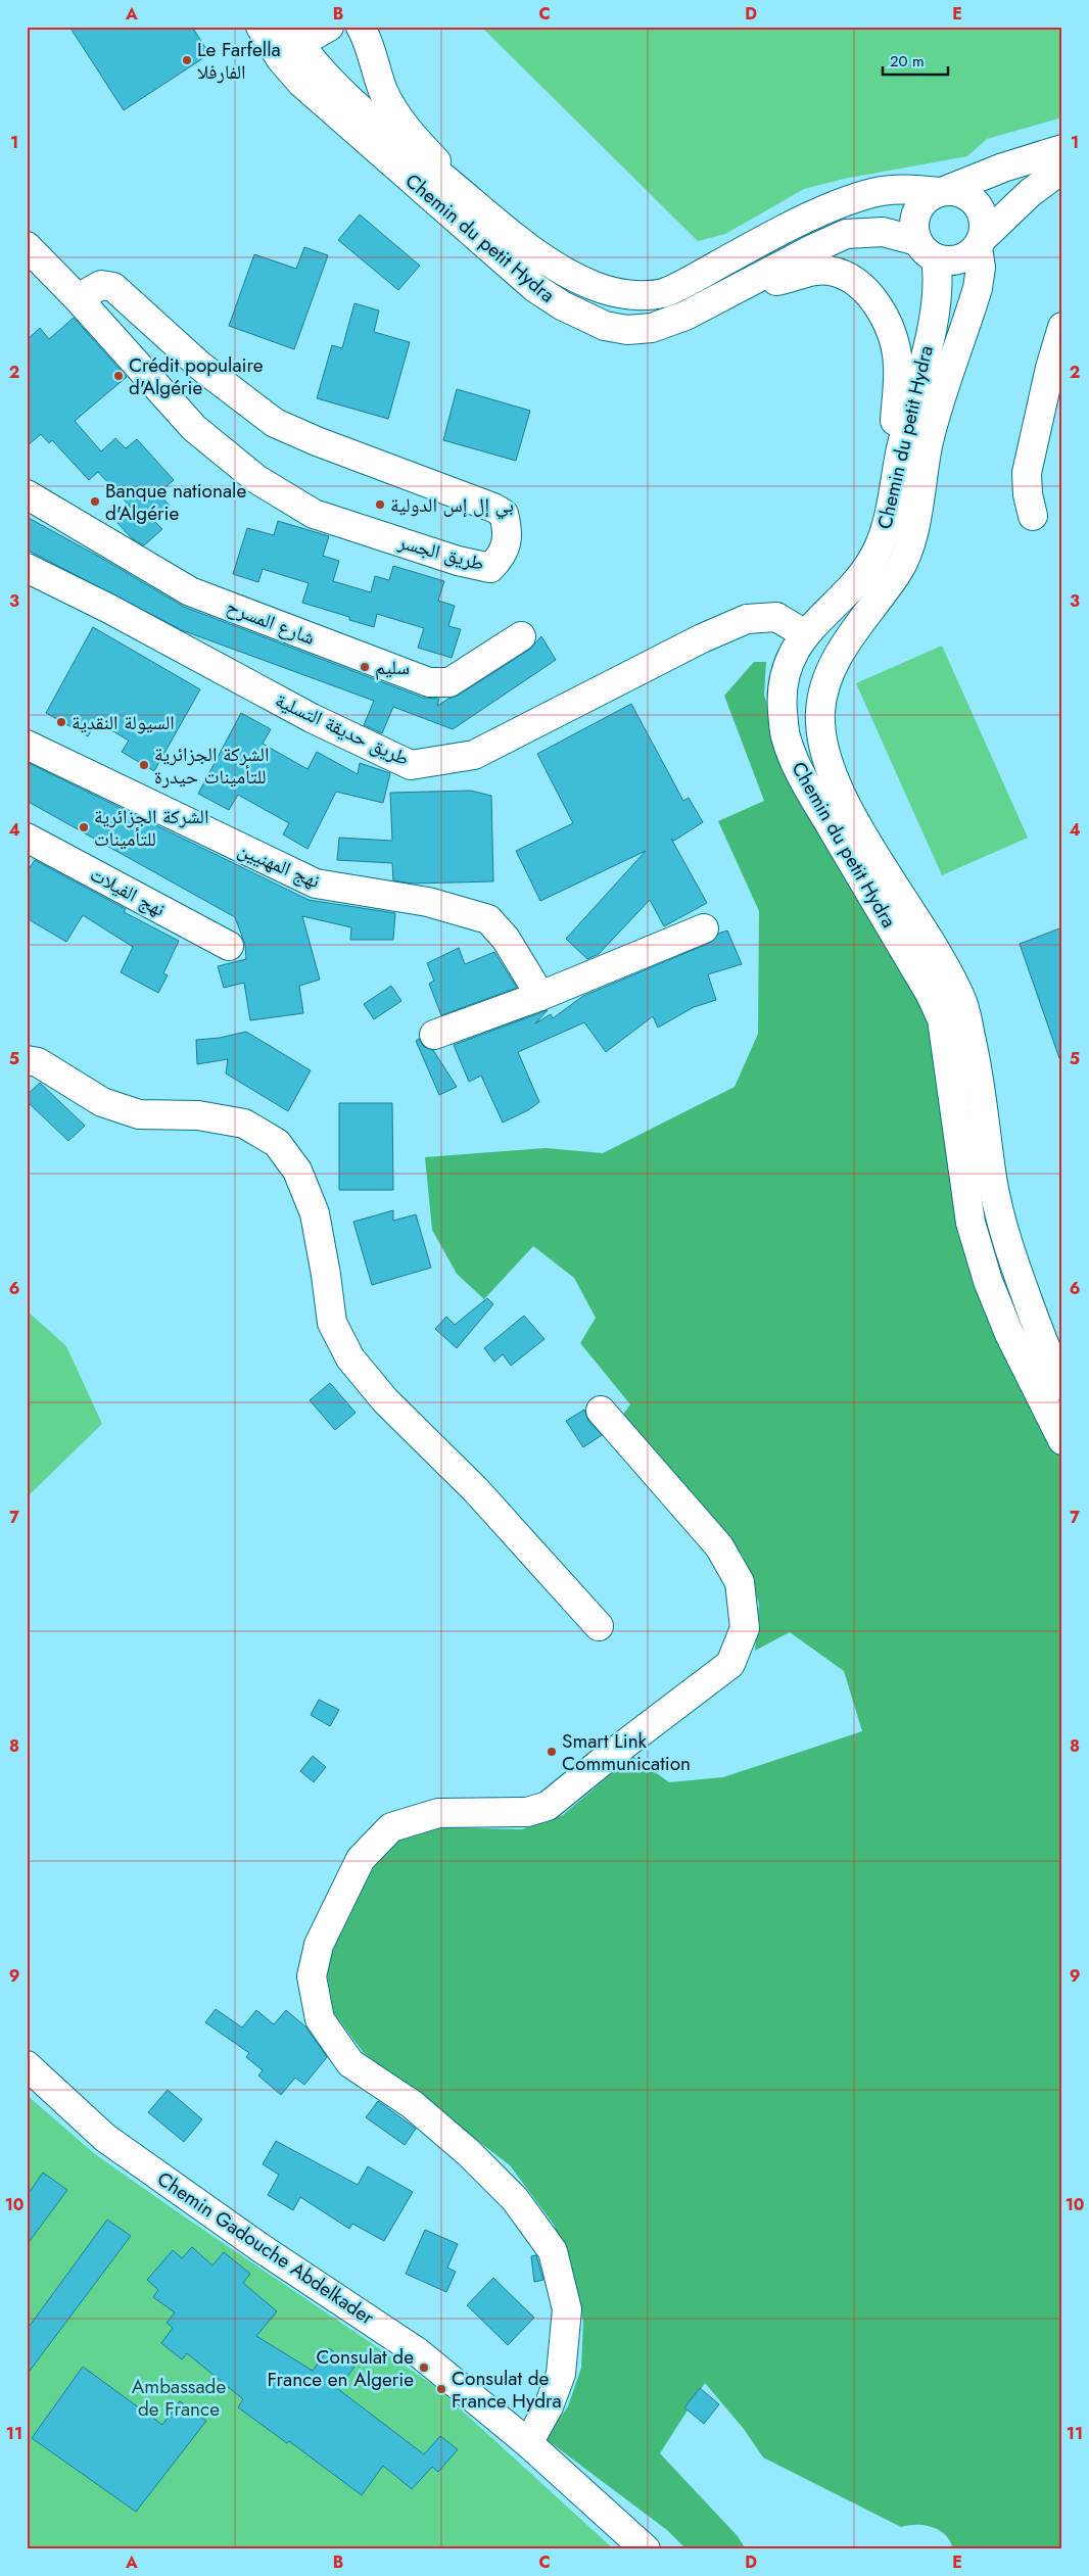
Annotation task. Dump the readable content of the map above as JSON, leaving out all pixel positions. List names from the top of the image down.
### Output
{
  "streets": {
    "street": [
      "Chemin du petit Hydra",
      "طريق الجسر",
      "شارع المسرح",
      "طريق حديقة التسلية",
      "نهج المهنيين",
      "نهج الفيلات",
      "Chemin Gadouche Abdelkader"
    ]
  },
  "crossings": [
    ["Chemin du petit Hydra", "طريق حديقة التسلية"]
  ],
  "parks": ["Ambassade de France"],
  "places": [
    "Le Farfella الفارفلا",
    "Crédit populaire d'Algérie",
    "Banque nationale d'Algérie",
    "بي إل إس الدولية",
    "سليم",
    "السيولة النقدية",
    "الشركة الجزائرية للتأمينات حيدرة",
    "الشركة الجزائرية للتأمينات",
    "Smart Link Communication",
    "Consulat de France en Algerie",
    "Consulat de France Hydra"
  ],
  "scale_bar": "20 m",
  "grid": {
    "columns": [
      "A",
      "B",
      "C",
      "D",
      "E"
    ],
    "rows": [
      "1",
      "2",
      "3",
      "4",
      "5",
      "6",
      "7",
      "8",
      "9",
      "10",
      "11"
    ]
  }
}
